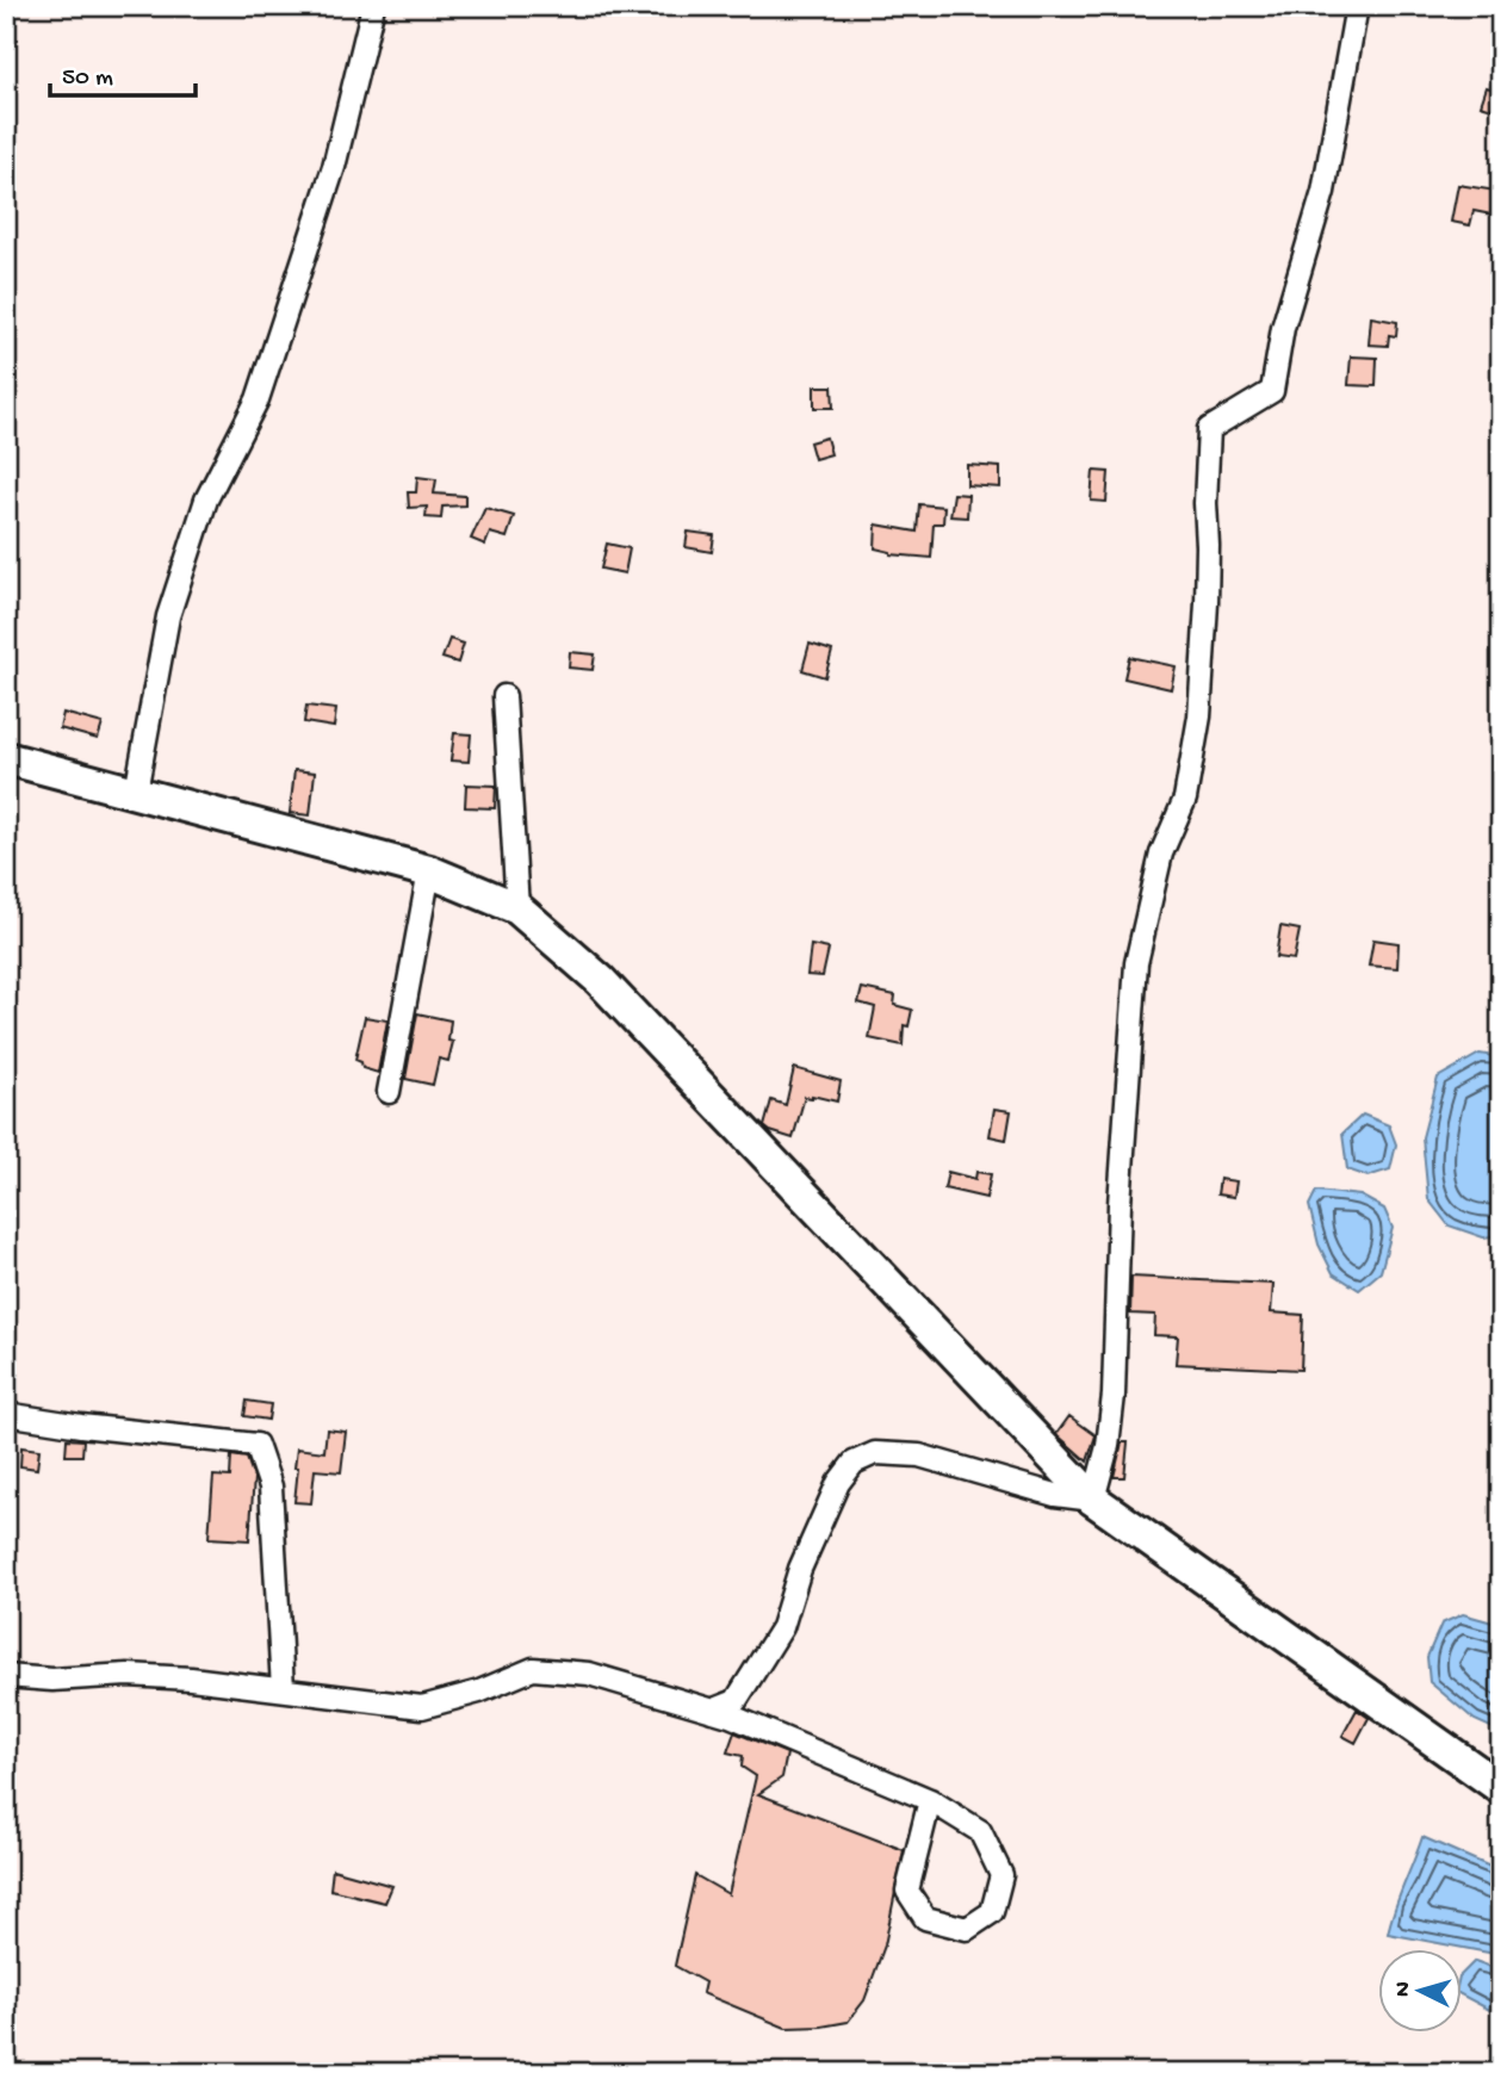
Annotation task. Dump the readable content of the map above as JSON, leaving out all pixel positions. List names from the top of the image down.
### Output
{
  "scale_bar": "50 m",
  "north": "left"
}
